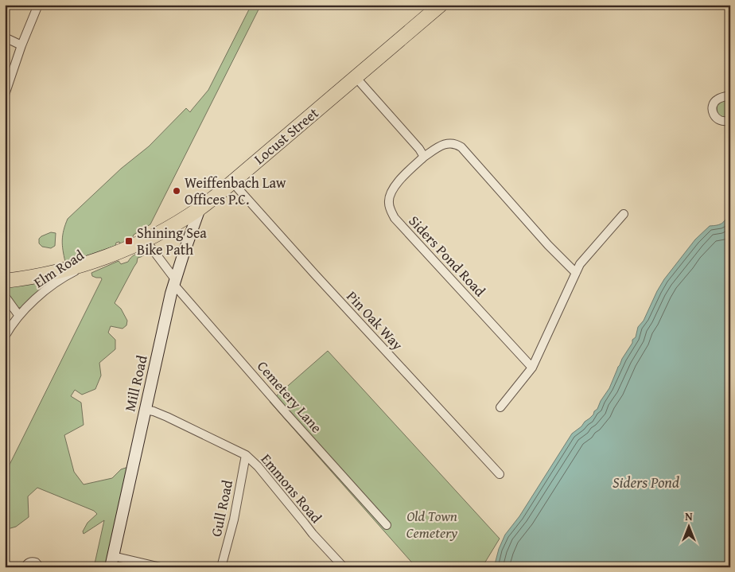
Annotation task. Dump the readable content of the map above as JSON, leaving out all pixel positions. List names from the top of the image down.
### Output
{
  "streets": {
    "highway": ["Locust Street"],
    "street": [
      "Siders Pond Road",
      "Elm Road",
      "Pin Oak Way",
      "Mill Road",
      "Cemetery Lane",
      "Emmons Road",
      "Gull Road"
    ]
  },
  "crossings": [
    ["Locust Street", "Elm Road"],
    ["Locust Street", "Pin Oak Way"],
    ["Locust Street", "Mill Road"],
    ["Locust Street", "Cemetery Lane"],
    ["Mill Road", "Cemetery Lane"],
    ["Mill Road", "Emmons Road"],
    ["Emmons Road", "Gull Road"]
  ],
  "water": ["Siders Pond"],
  "parks": ["Old Town Cemetery"],
  "places": {
    "other": ["Weiffenbach Law Offices P.C."],
    "transit": ["Shining Sea Bike Path"]
  },
  "north": "top"
}
